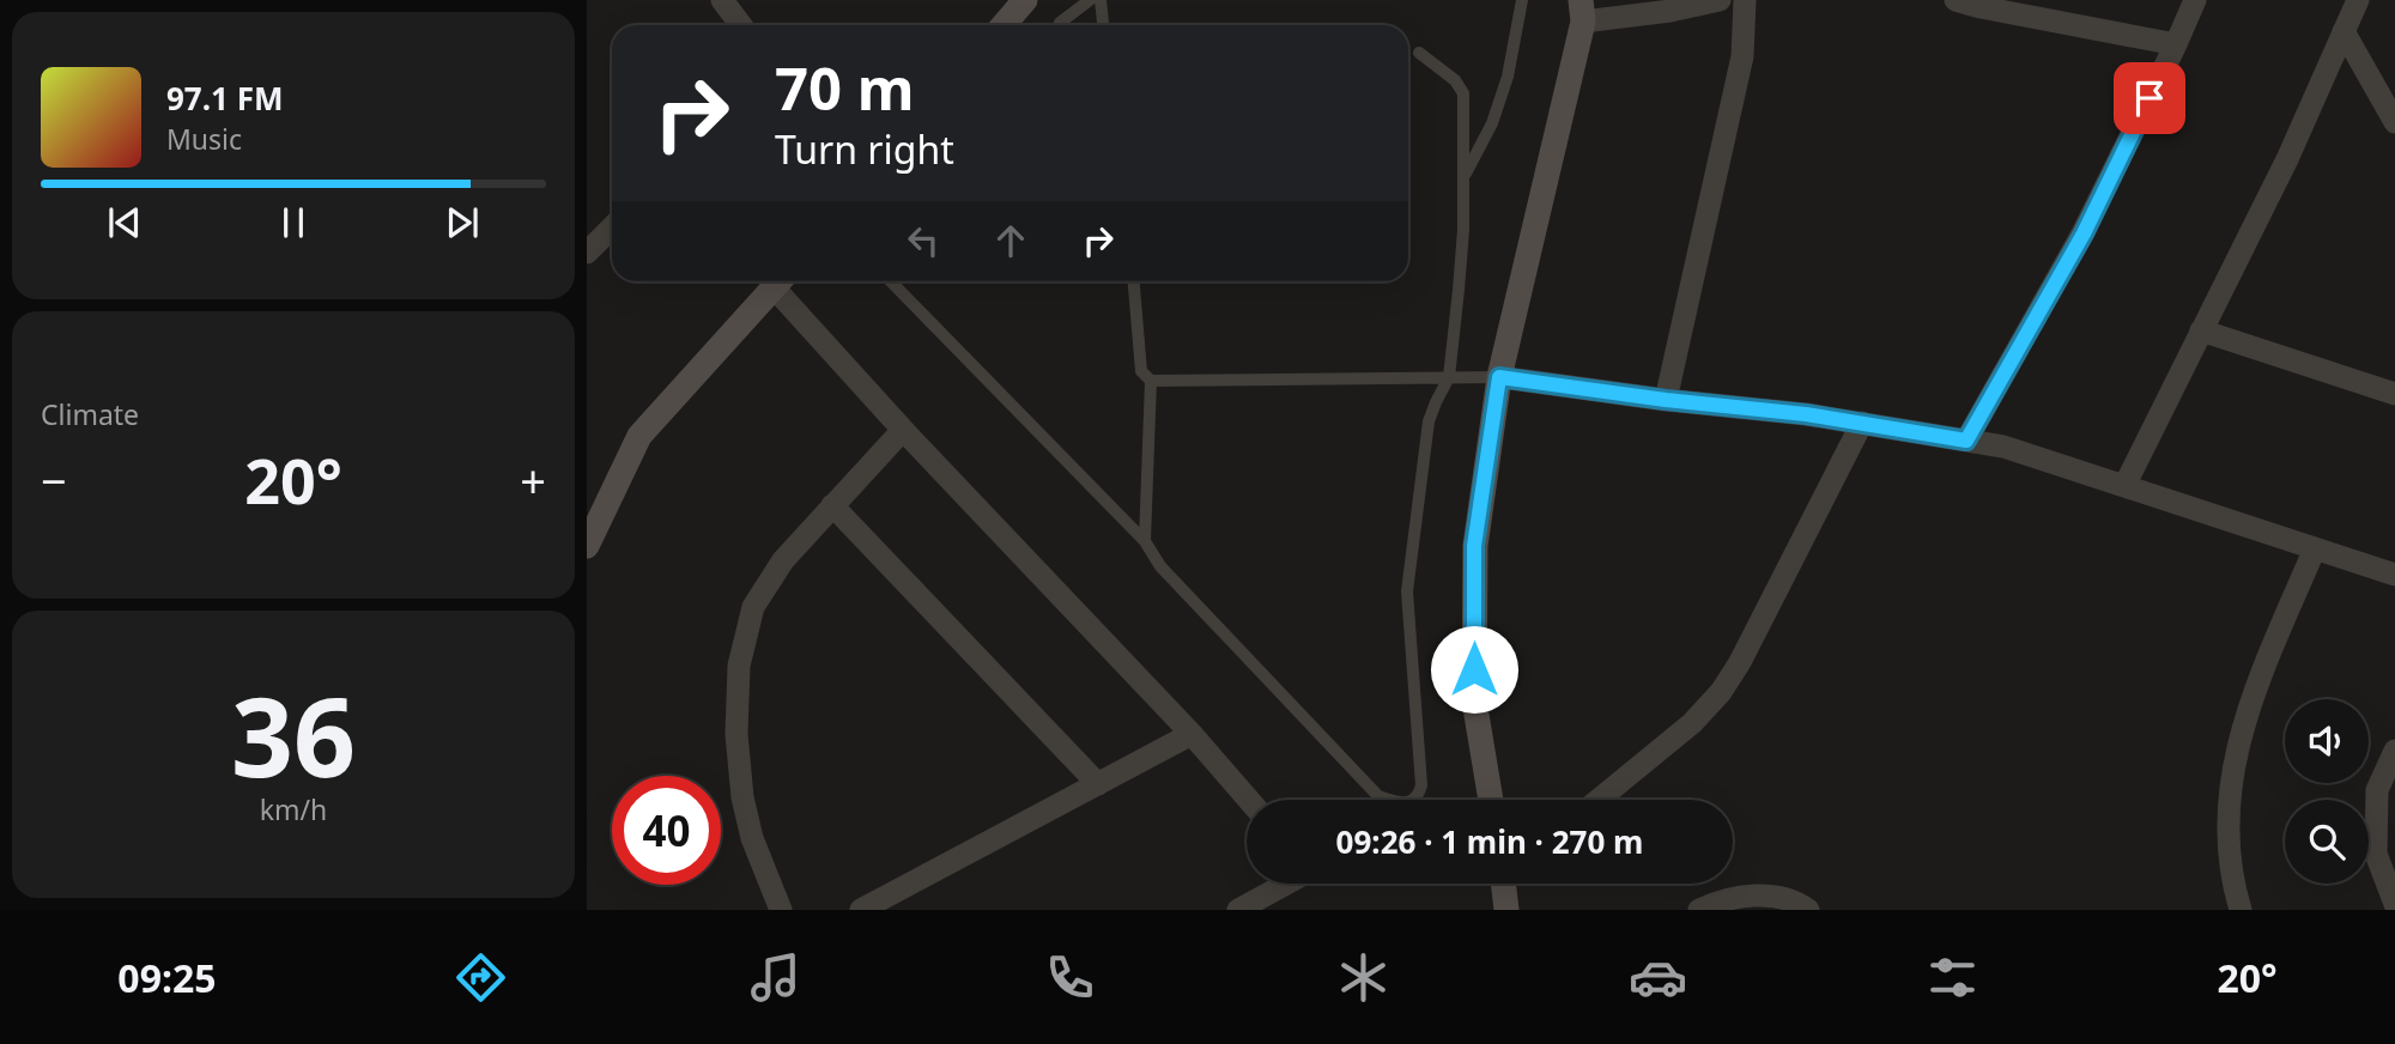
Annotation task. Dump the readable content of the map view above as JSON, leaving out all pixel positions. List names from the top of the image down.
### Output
{
  "page": {
    "turn": ["70 m", "Turn right"],
    "song": ["97.1 FM", "Music"],
    "tile": [
      "Climate",
      ["36", "km/h"]
    ],
    "heat": ["−", "20°", "+"],
    "limit": "40",
    "trip": "09:26 · 1 min · 270 m",
    "tabs": ["09:25", "20°"]
  }
}
